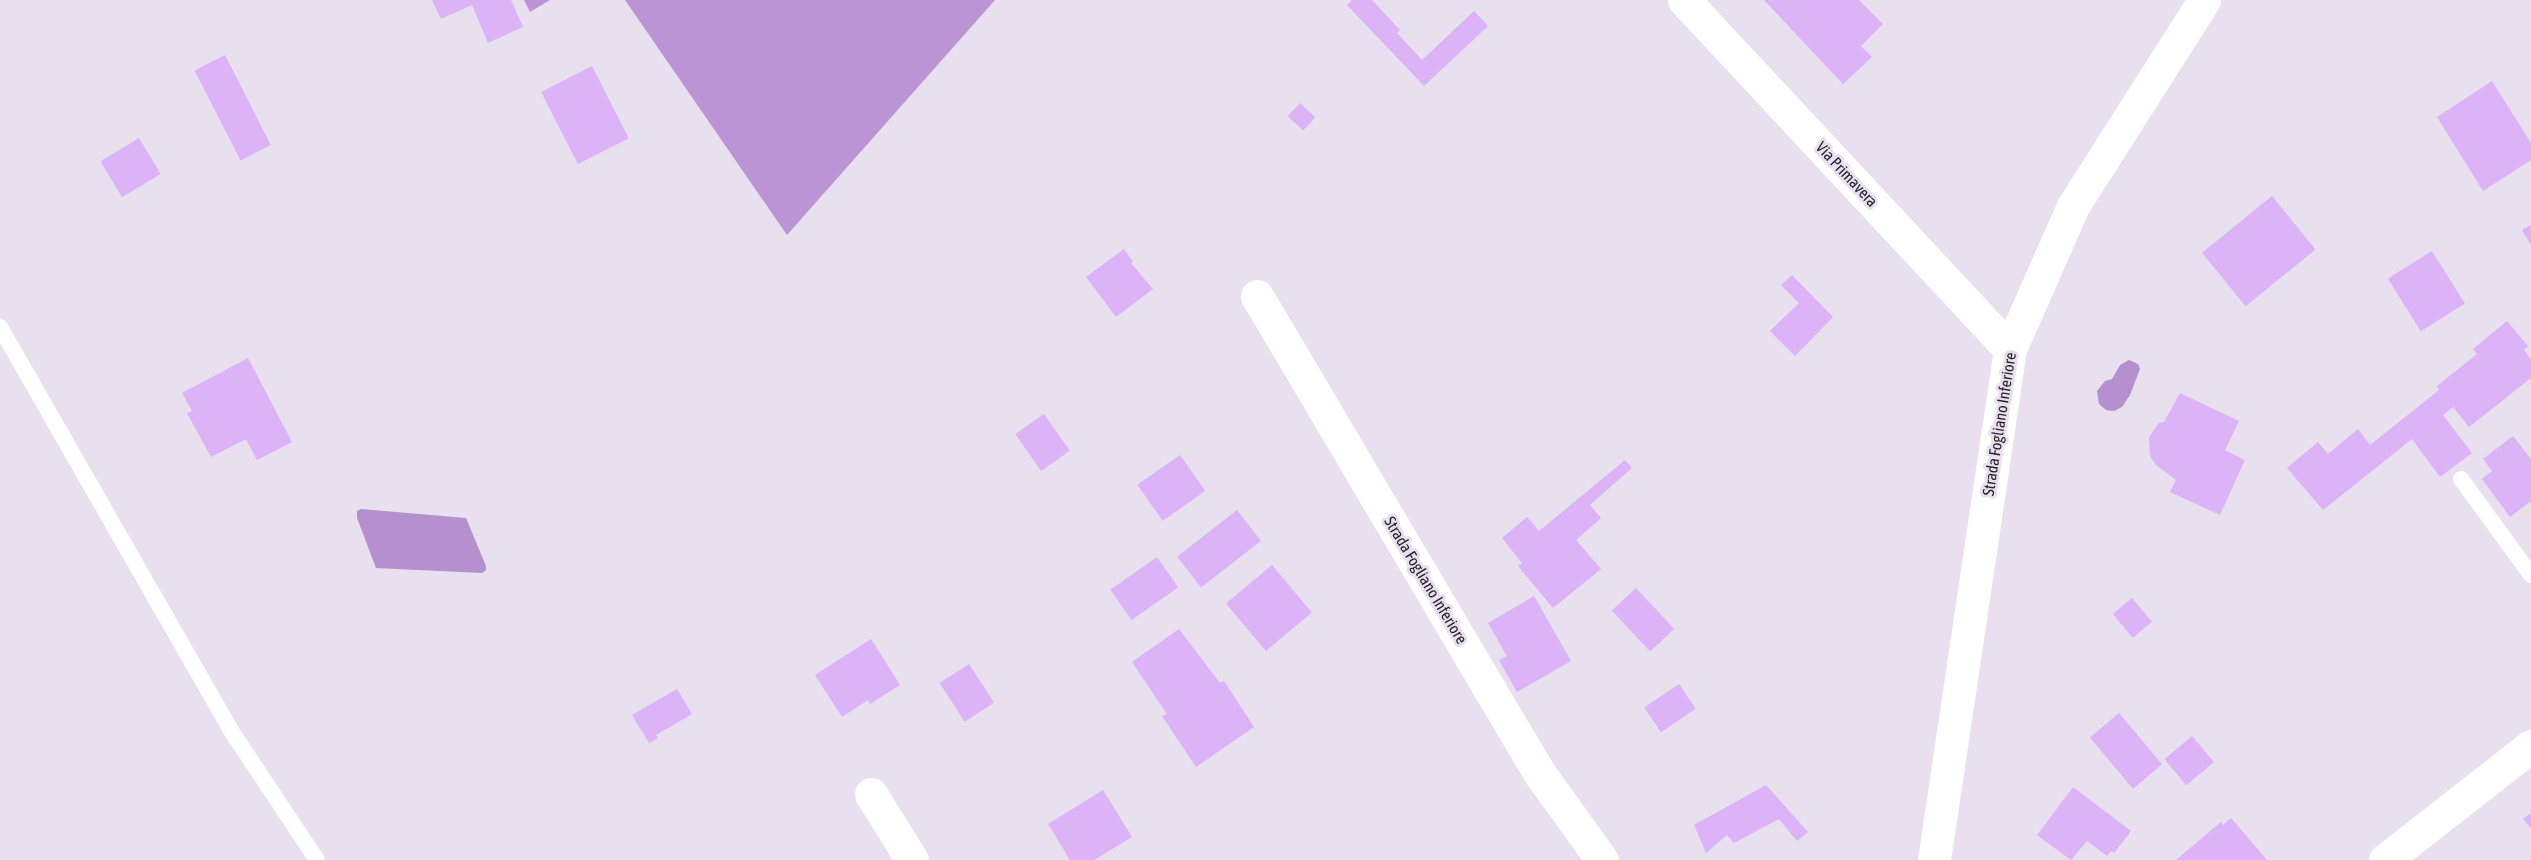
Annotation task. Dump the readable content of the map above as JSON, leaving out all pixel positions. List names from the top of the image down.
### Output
{
  "streets": {
    "street": ["Via Primavera", "Strada Fogliano Inferiore"]
  },
  "crossings": [
    ["Via Primavera", "Strada Fogliano Inferiore"]
  ]
}
